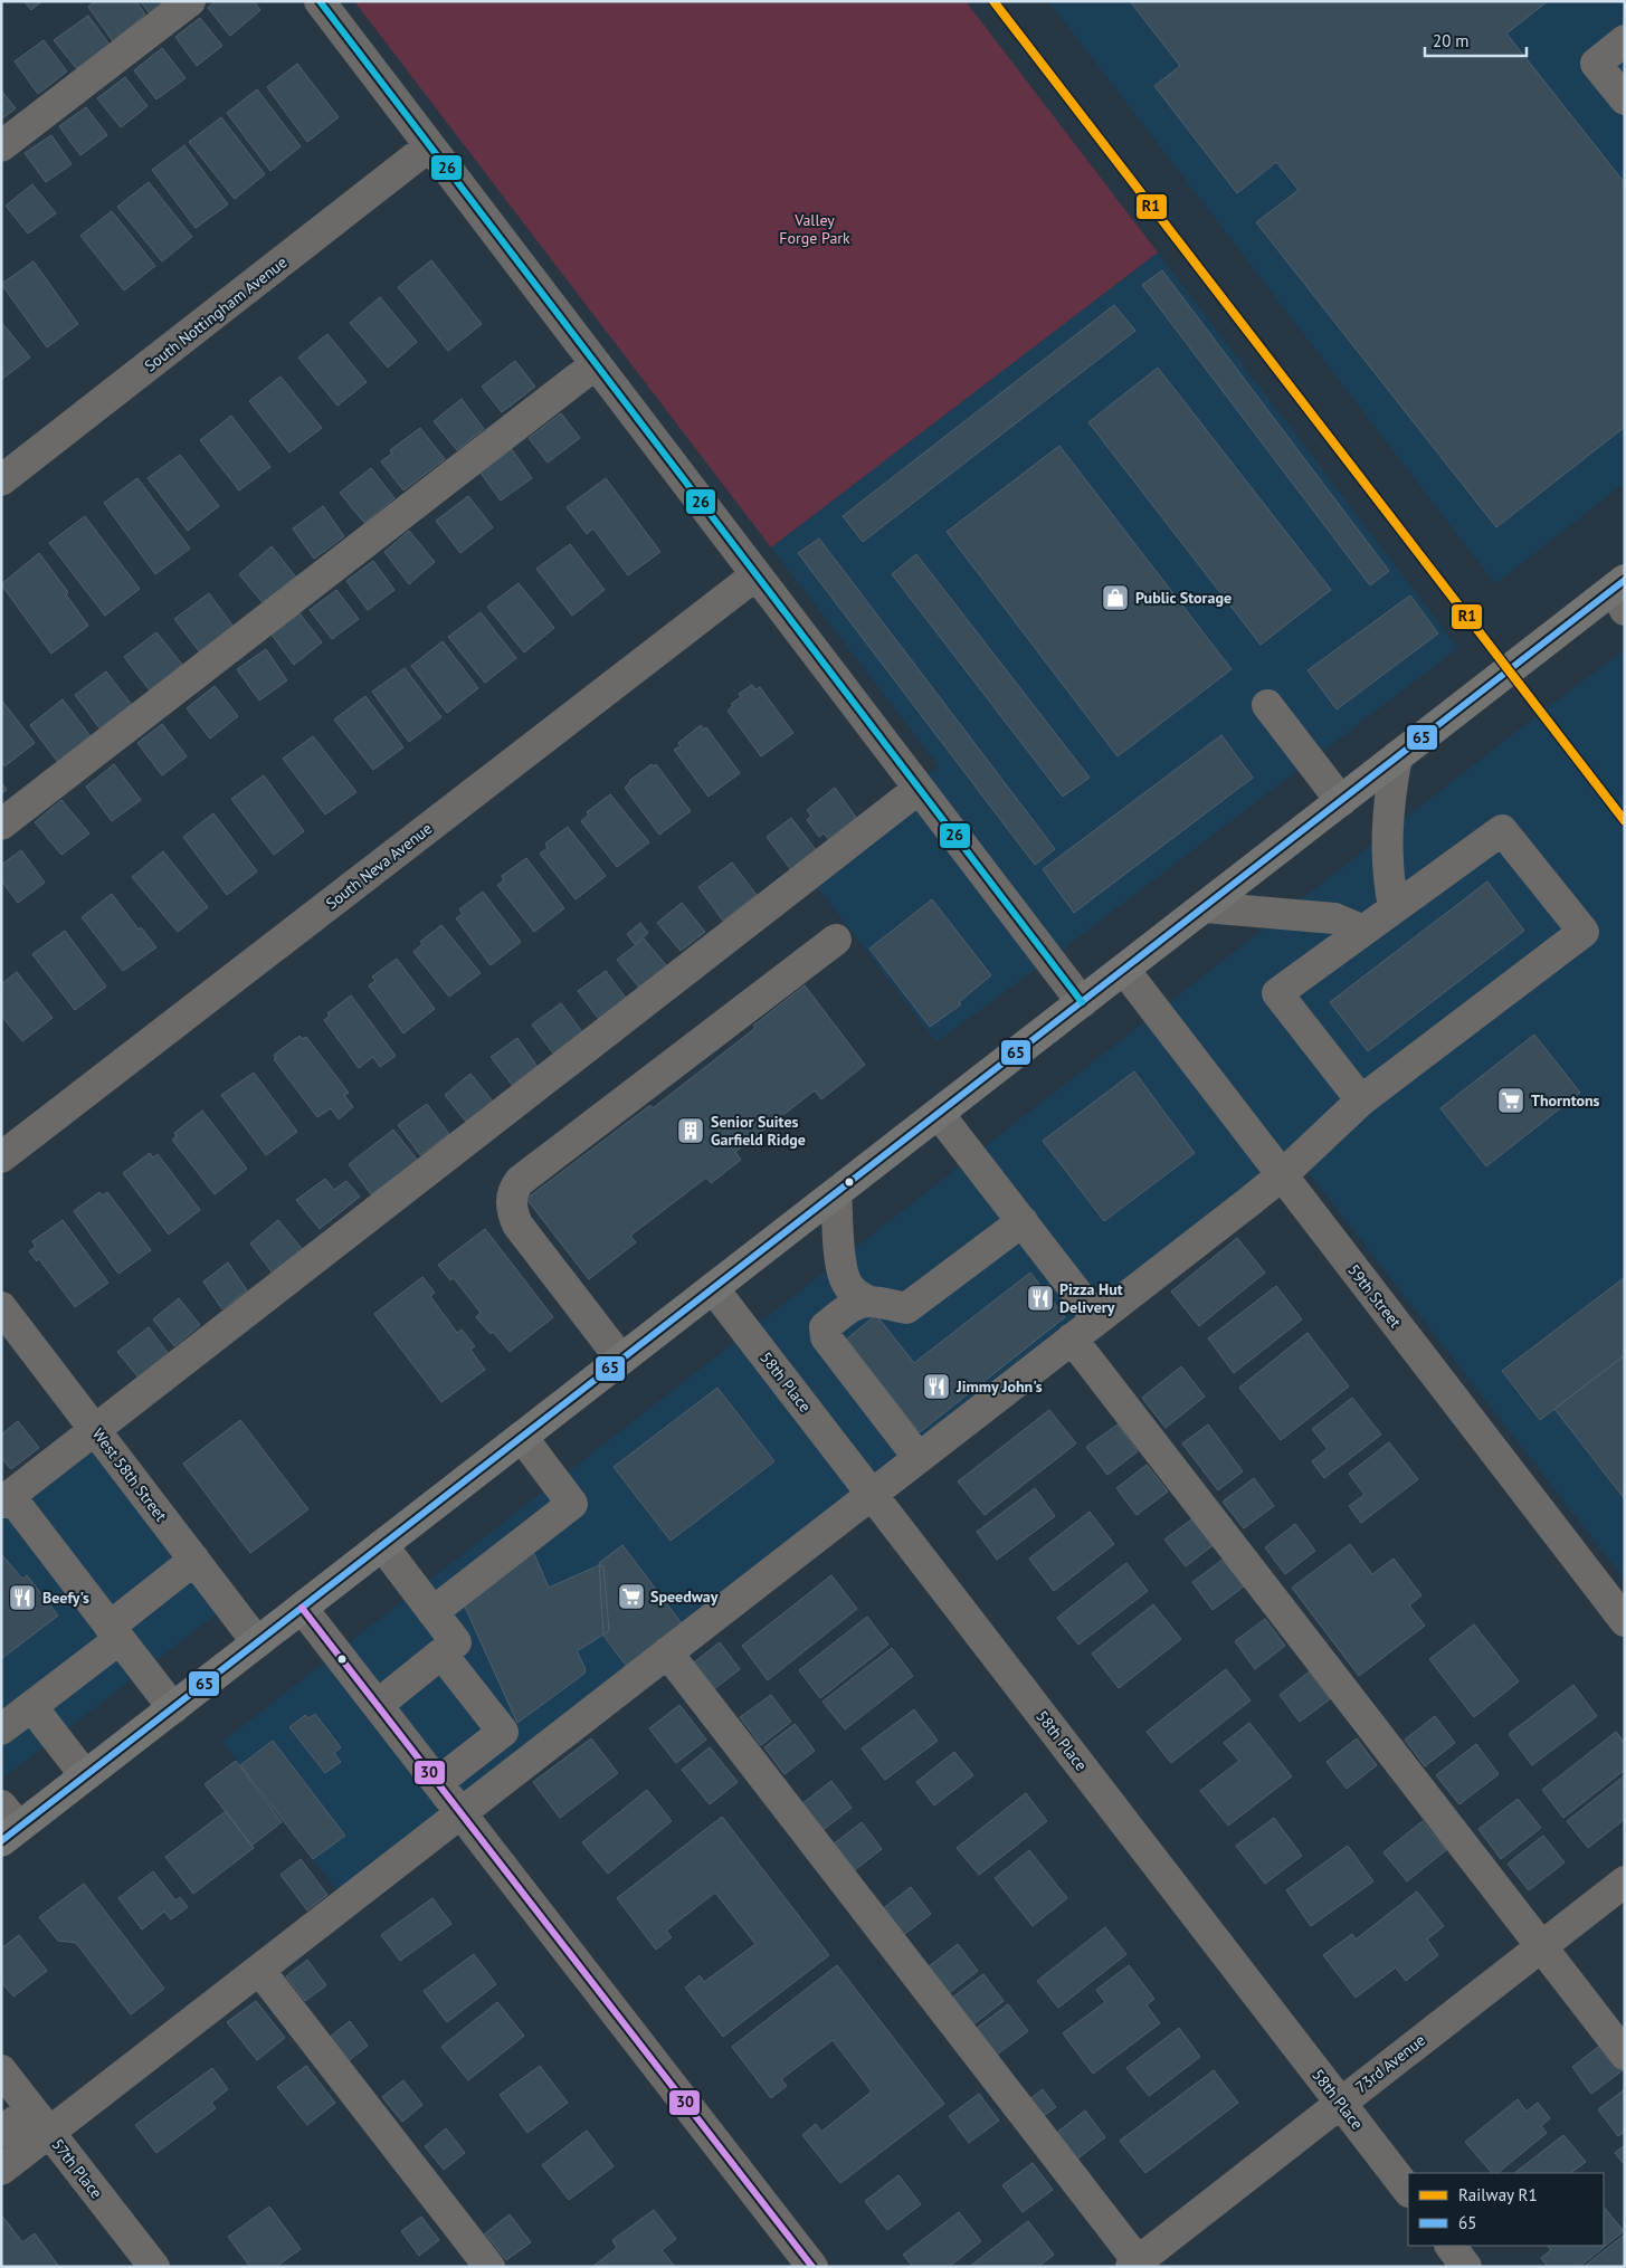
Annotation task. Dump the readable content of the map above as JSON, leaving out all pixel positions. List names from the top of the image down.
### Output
{
  "streets": {
    "street": [
      "South Nottingham Avenue",
      "South Neva Avenue",
      "59th Street",
      "58th Place",
      "West 58th Street",
      "73rd Avenue",
      "57th Place"
    ]
  },
  "crossings": [
    ["58th Place", "73rd Avenue"]
  ],
  "parks": ["Valley Forge Park"],
  "places": {
    "shop": ["Public Storage"],
    "supermarket": ["Thorntons", "Speedway"],
    "building": ["Senior Suites Garfield Ridge"],
    "restaurant": ["Pizza Hut Delivery", "Jimmy John's", "Beefy's"]
  },
  "lines": [
    "rail line R1",
    "transit line 26",
    "transit line 65",
    "transit line 30"
  ],
  "legend": ["Railway R1", "65"],
  "scale_bar": "20 m"
}
